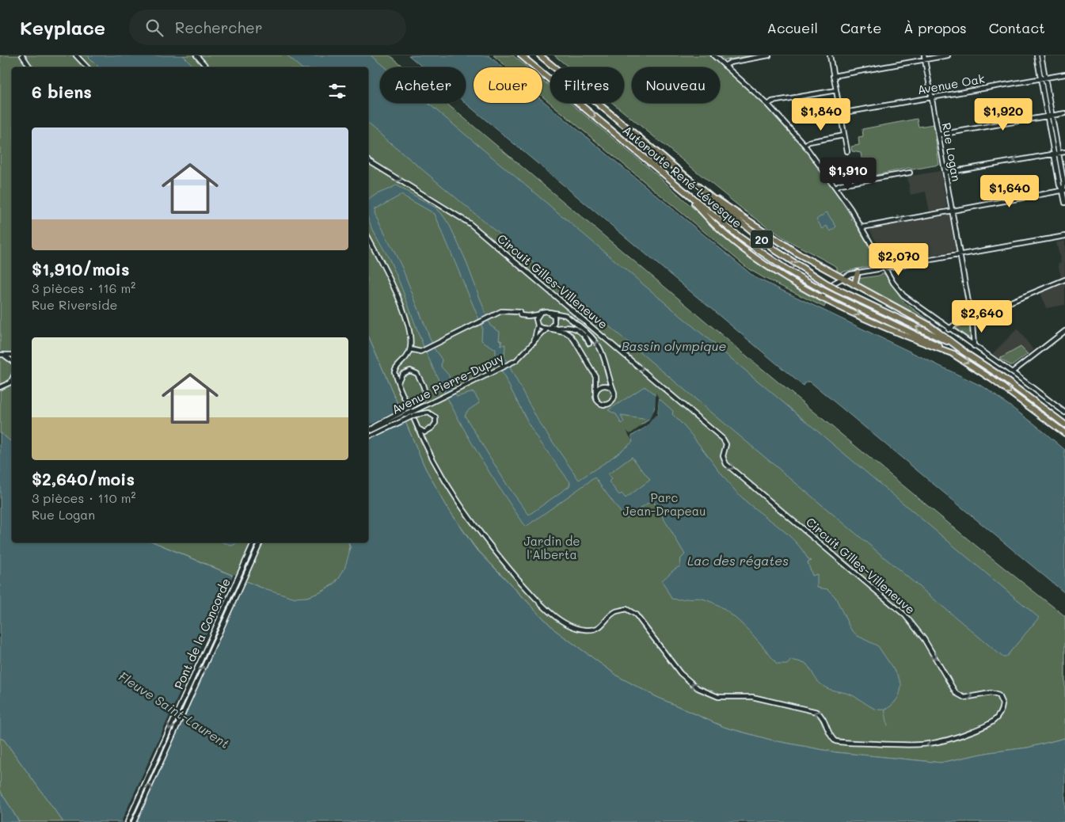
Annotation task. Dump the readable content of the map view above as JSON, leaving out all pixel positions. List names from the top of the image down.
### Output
{
  "streets": {
    "highway": ["Autoroute René-Lévesque", "20"],
    "street": [
      "Avenue Oak",
      "Rue Logan",
      "Circuit Gilles-Villeneuve",
      "Avenue Pierre-Dupuy",
      "Pont de la Concorde"
    ]
  },
  "crossings": [
    ["Avenue Oak", "Rue Logan"]
  ],
  "water": ["Bassin olympique", "Lac des régates", "Fleuve Saint-Laurent"],
  "parks": ["Parc Jean-Drapeau", "Jardin de l'Alberta"],
  "page": {
    "header": "Keyplace",
    "search": "Rechercher",
    "nav": [
      "Accueil",
      "Carte",
      "À propos",
      "Contact"
    ],
    "chip": [
      "Acheter",
      "Louer",
      "Filtres",
      "Nouveau"
    ],
    "heading": "6 biens",
    "price": [
      "$1,840",
      "$1,920",
      "$1,910",
      "$1,640",
      "$2,070",
      "$2,640"
    ],
    "list": [
      {
        "name": "$1,910/mois",
        "note": "3 pièces · 116 m² · Rue Riverside"
      },
      {
        "name": "$2,640/mois",
        "note": "3 pièces · 110 m² · Rue Logan"
      }
    ]
  }
}
